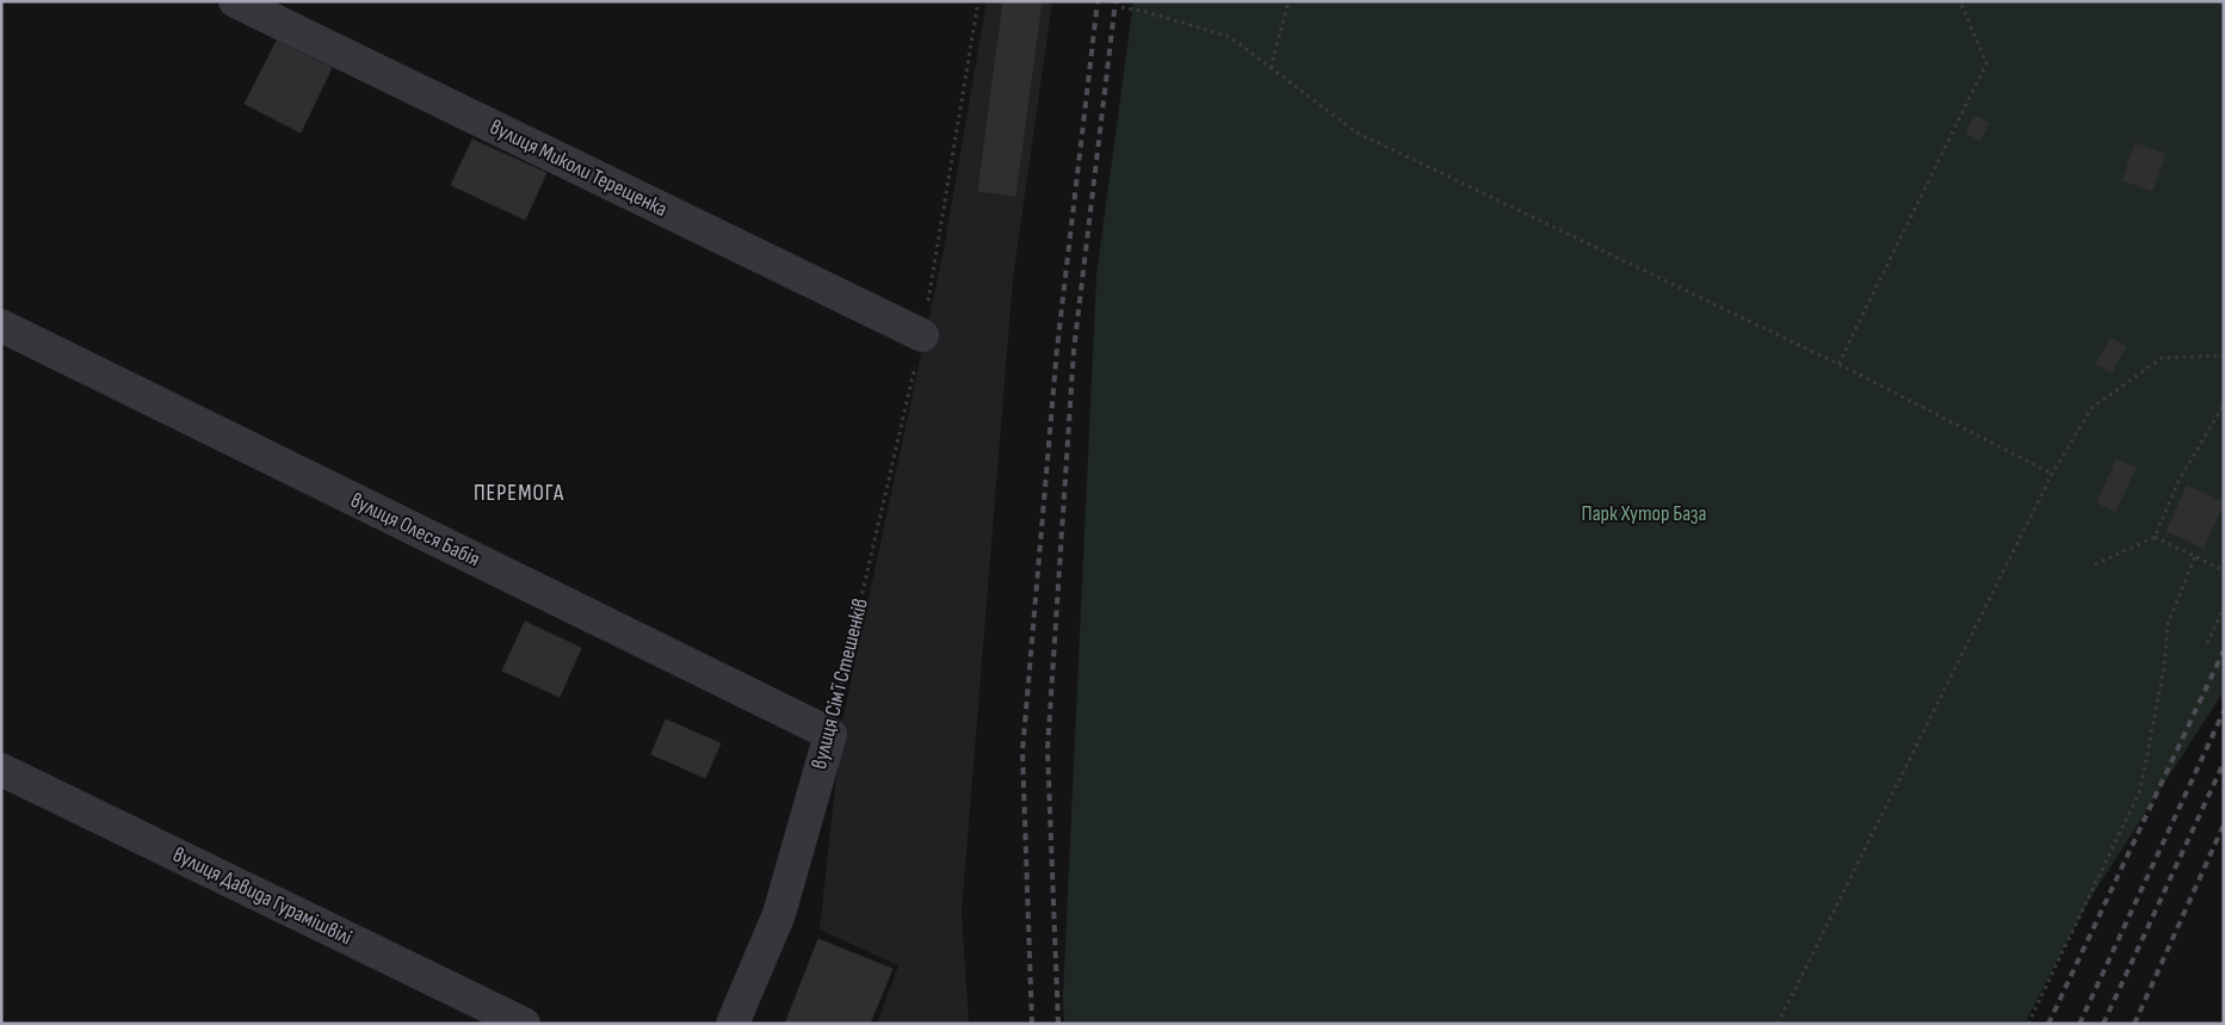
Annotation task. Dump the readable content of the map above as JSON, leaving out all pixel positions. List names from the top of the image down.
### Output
{
  "streets": {
    "street": [
      "вулиця Миколи Терещенка",
      "вулиця Олеся Бабія",
      "вулиця Сімʼї Стешенків",
      "вулиця Давида Гурамішвілі"
    ]
  },
  "crossings": [
    ["вулиця Миколи Терещенка", "вулиця Сімʼї Стешенків"],
    ["вулиця Олеся Бабія", "вулиця Сімʼї Стешенків"]
  ],
  "districts": ["ПЕРЕМОГА"],
  "parks": ["Парк Хутор База"]
}
